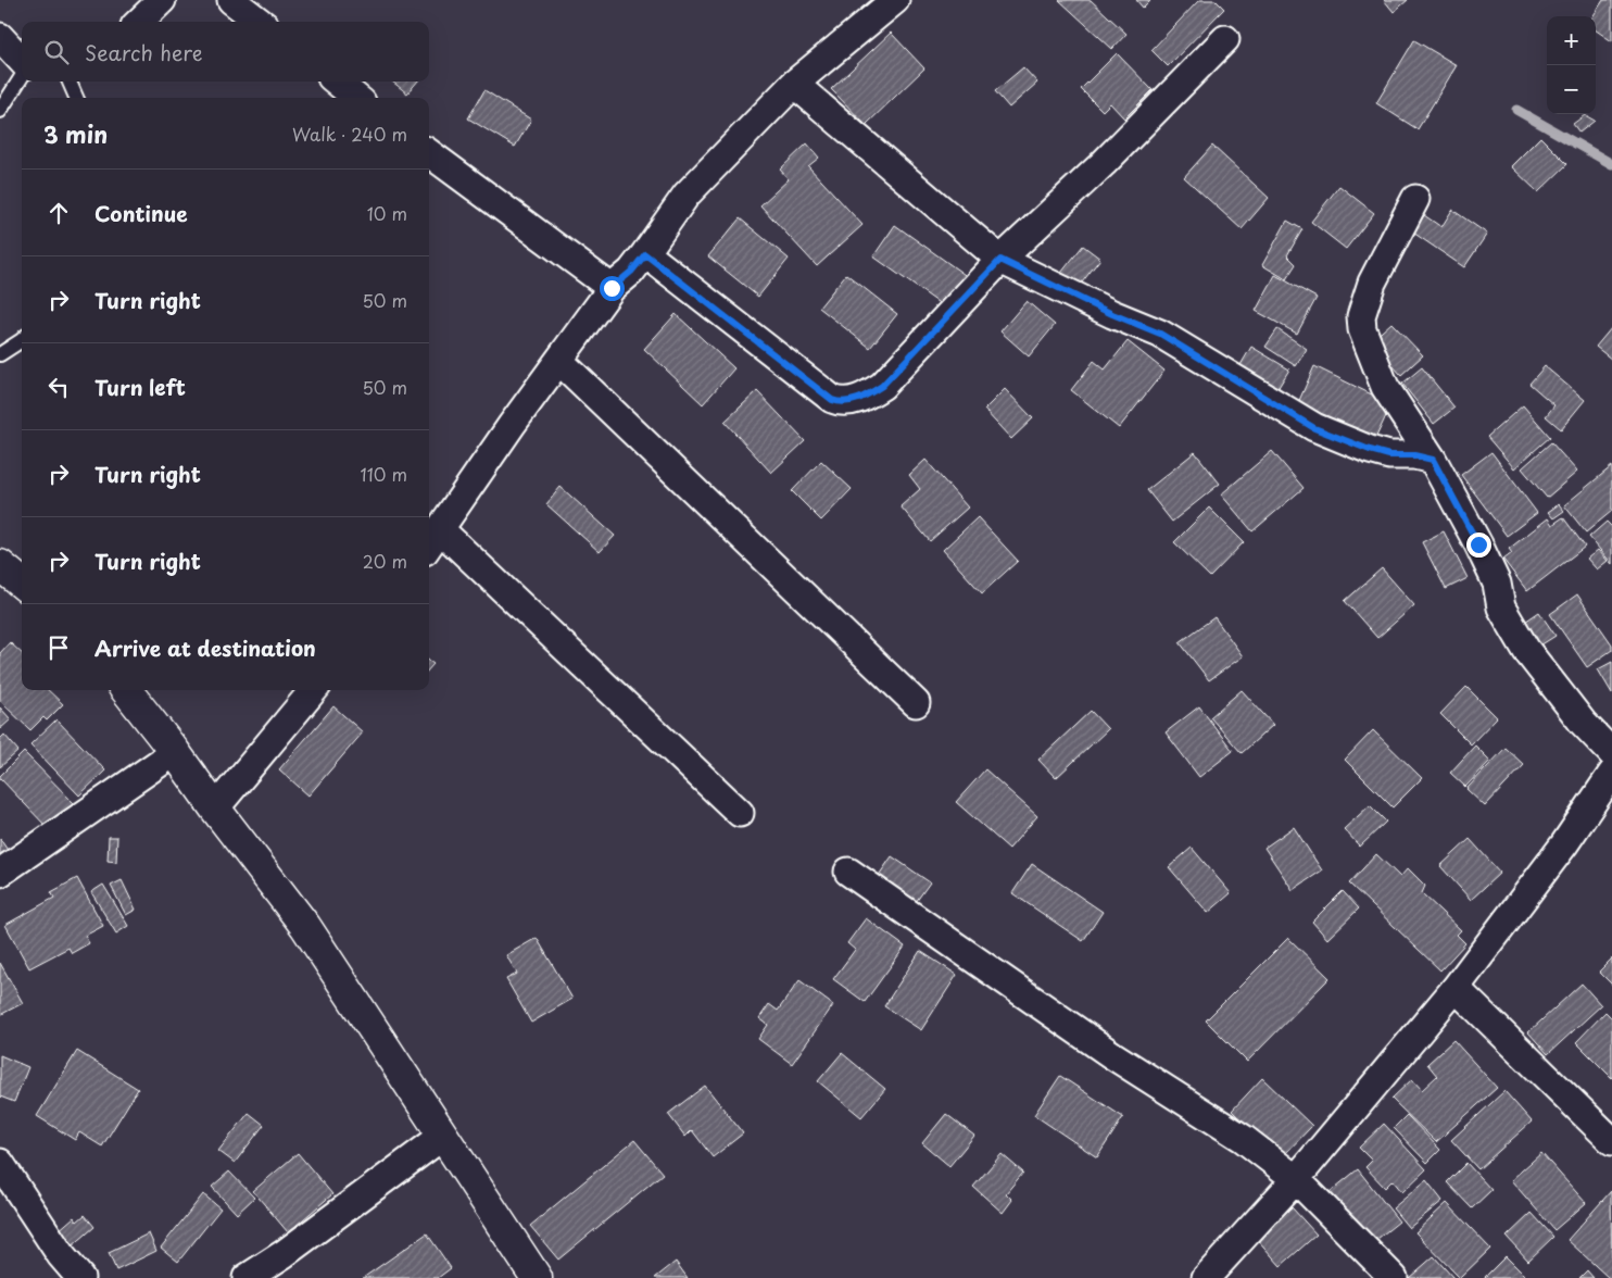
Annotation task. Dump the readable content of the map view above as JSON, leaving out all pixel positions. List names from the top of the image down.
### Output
{
  "page": {
    "map_buttons": ["+", "−"],
    "search": "Search here",
    "heading": ["3 min", "Walk · 240 m"],
    "list": [
      ["Continue", "10 m"],
      ["Turn right", "50 m"],
      ["Turn left", "50 m"],
      ["Turn right", "110 m"],
      ["Turn right", "20 m"],
      "Arrive at destination"
    ]
  }
}
